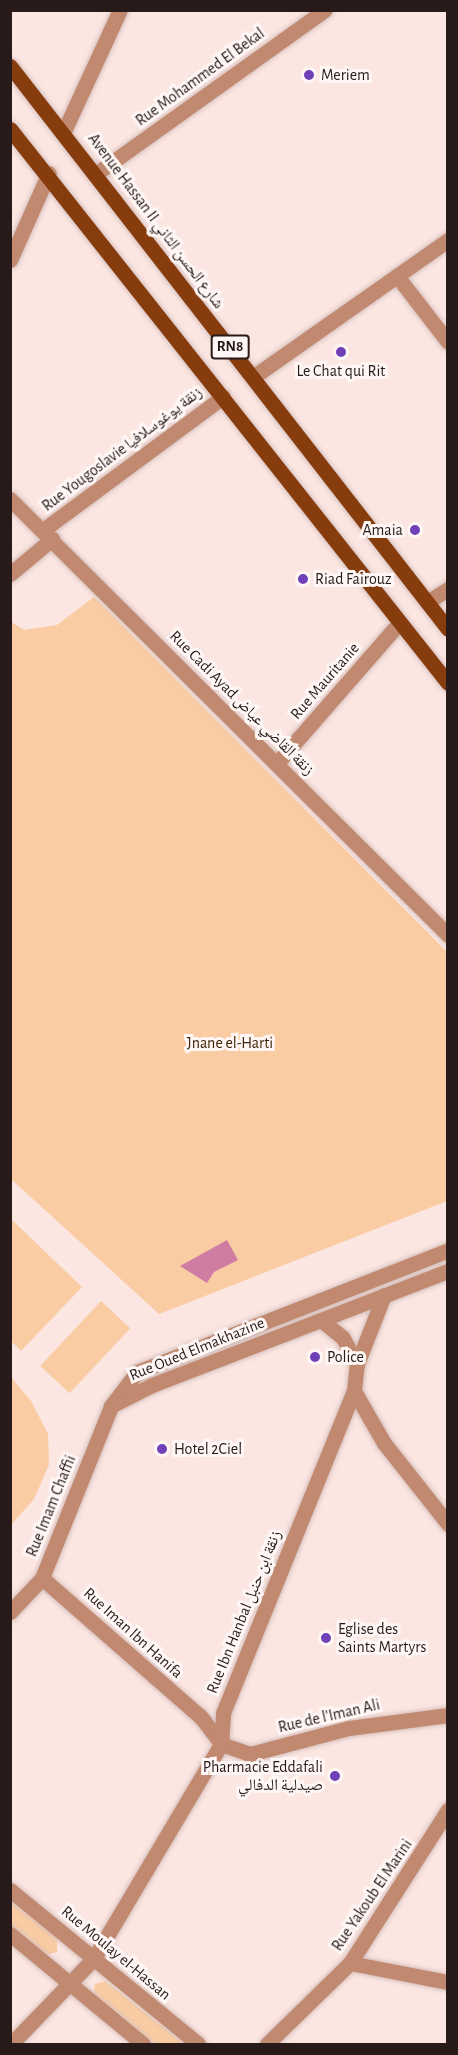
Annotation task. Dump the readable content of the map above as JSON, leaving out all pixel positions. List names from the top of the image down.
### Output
{
  "streets": {
    "main road": ["Avenue Hassan II شارع الحسن الثاني", "RN8"],
    "street": [
      "Rue Mohammed El Bekal",
      "Rue Yougoslavie زنقة يوغوسلافيا",
      "Rue Mauritanie",
      "Rue Cadi Ayad زنقة القاضي عياض",
      "Rue Oued Elmakhazine",
      "Rue Imam Chaffii",
      "Rue Ibn Hanbal زنقة ابن حنبل",
      "Rue Iman lbn Hanifa",
      "Rue de l'Iman Ali",
      "Rue Yakoub El Marini",
      "Rue Moulay el-Hassan"
    ]
  },
  "crossings": [
    ["Rue Mohammed El Bekal", "Avenue Hassan II شارع الحسن الثاني"],
    ["RN8", "Rue Yougoslavie زنقة يوغوسلافيا"],
    ["RN8", "Rue Mauritanie"],
    ["Rue Yougoslavie زنقة يوغوسلافيا", "Rue Cadi Ayad زنقة القاضي عياض"],
    ["Rue Mauritanie", "Rue Cadi Ayad زنقة القاضي عياض"],
    ["Rue Oued Elmakhazine", "Rue Imam Chaffii"],
    ["Rue Oued Elmakhazine", "Rue Ibn Hanbal زنقة ابن حنبل"],
    ["Rue Imam Chaffii", "Rue Iman lbn Hanifa"],
    ["Rue Ibn Hanbal زنقة ابن حنبل", "Rue Iman lbn Hanifa"],
    ["Rue Ibn Hanbal زنقة ابن حنبل", "Rue de l'Iman Ali"],
    ["Rue Ibn Hanbal زنقة ابن حنبل", "Rue Moulay el-Hassan"],
    ["Rue Iman lbn Hanifa", "Rue de l'Iman Ali"]
  ],
  "parks": ["Jnane el-Harti"],
  "places": [
    "Meriem",
    "Le Chat qui Rit",
    "Amaia",
    "Riad Fairouz",
    "Police",
    "Hotel 2Ciel",
    "Eglise des Saints Martyrs",
    "Pharmacie Eddafali صيدلية الدفالي"
  ]
}
